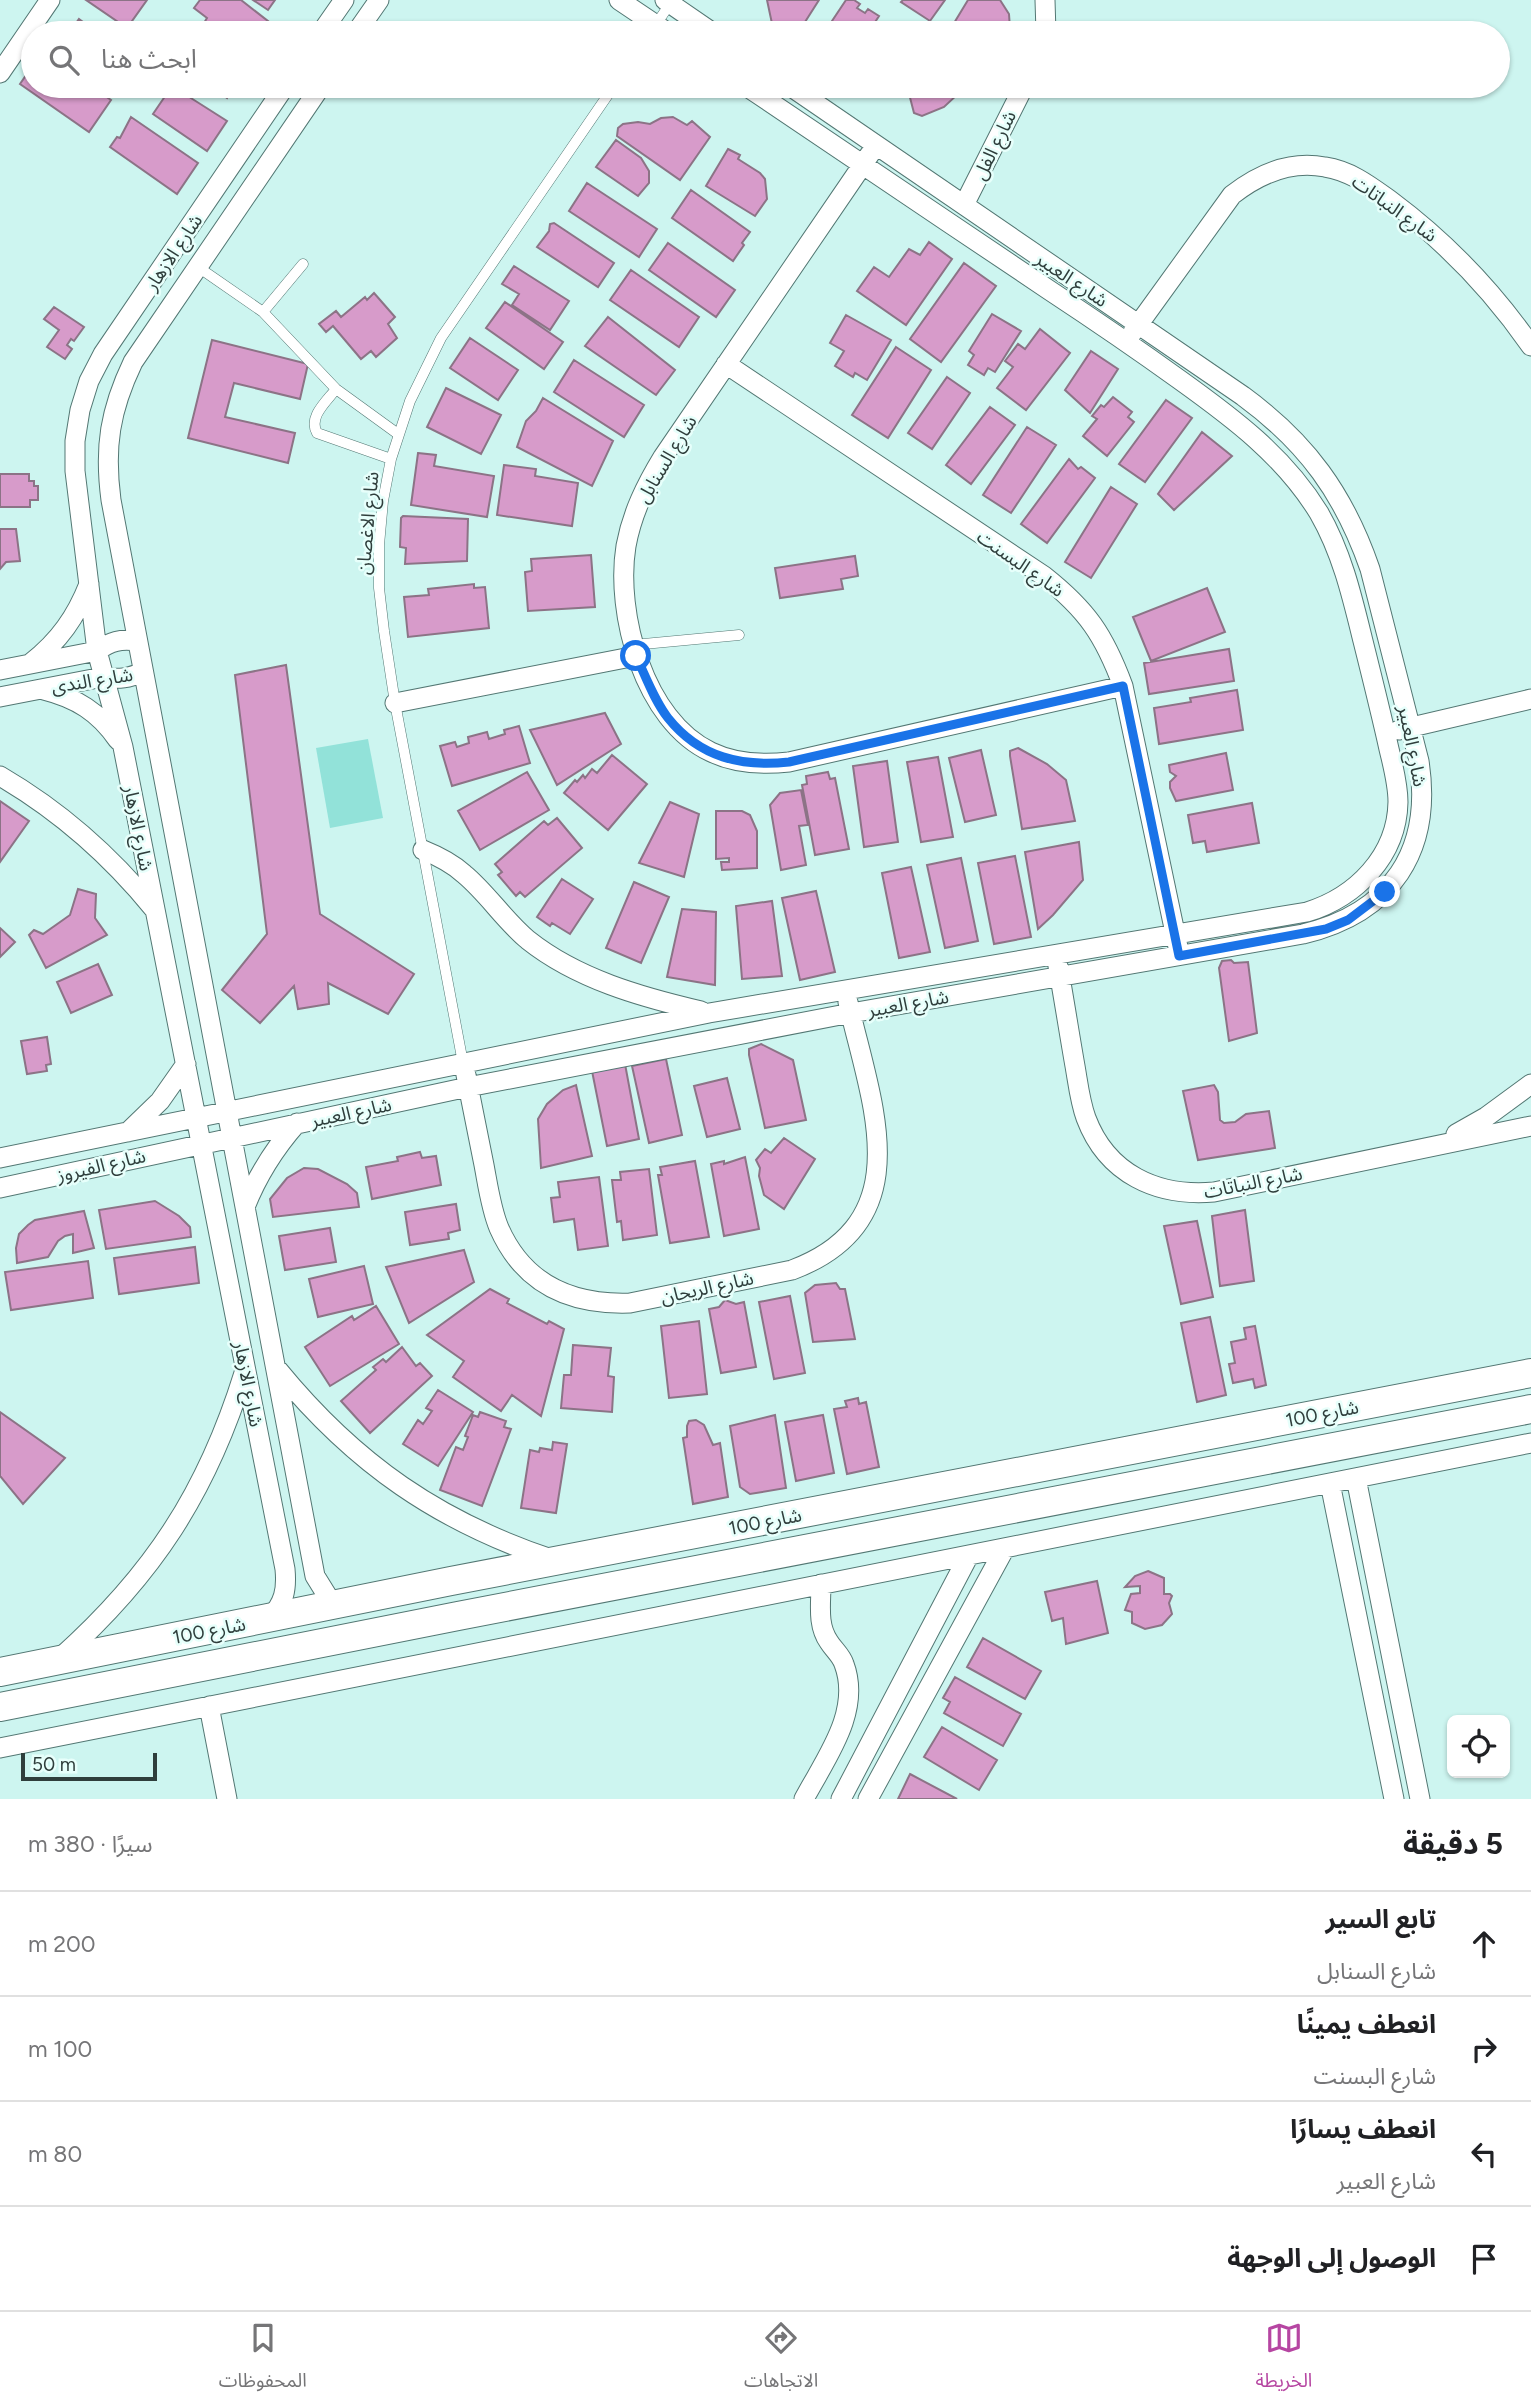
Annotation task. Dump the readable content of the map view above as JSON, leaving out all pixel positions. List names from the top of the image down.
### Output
{
  "streets": {
    "street": [
      "شارع الفل",
      "شارع النباتات",
      "شارع الازهار",
      "شارع العبير",
      "شارع السنابل",
      "شارع البسنت",
      "شارع الندى",
      "شارع الفيروز",
      "شارع الريحان",
      "شارع 100"
    ],
    "lane": ["شارع الاغصان"]
  },
  "crossings": [
    ["شارع الفل", "شارع العبير"],
    ["شارع النباتات", "شارع العبير"],
    ["شارع الازهار", "شارع العبير"],
    ["شارع الازهار", "شارع الندى"],
    ["شارع الازهار", "شارع الفيروز"],
    ["شارع الازهار", "شارع 100"],
    ["شارع العبير", "شارع السنابل"],
    ["شارع العبير", "شارع الاغصان"],
    ["شارع العبير", "شارع البسنت"],
    ["شارع العبير", "شارع الفيروز"],
    ["شارع العبير", "شارع الريحان"],
    ["شارع السنابل", "شارع البسنت"],
    ["شارع الاغصان", "شارع الريحان"]
  ],
  "scale_bar": "50 m",
  "page": {
    "search": "ابحث هنا",
    "scale": "50 m",
    "heading": ["5 دقيقة", "سيرًا · 380 m"],
    "list": [
      ["تابع السير", "شارع السنابل", "200 m"],
      ["انعطف يمينًا", "شارع البسنت", "100 m"],
      ["انعطف يسارًا", "شارع العبير", "80 m"],
      "الوصول إلى الوجهة"
    ],
    "nav": ["الخريطة", "الاتجاهات", "المحفوظات"]
  }
}
